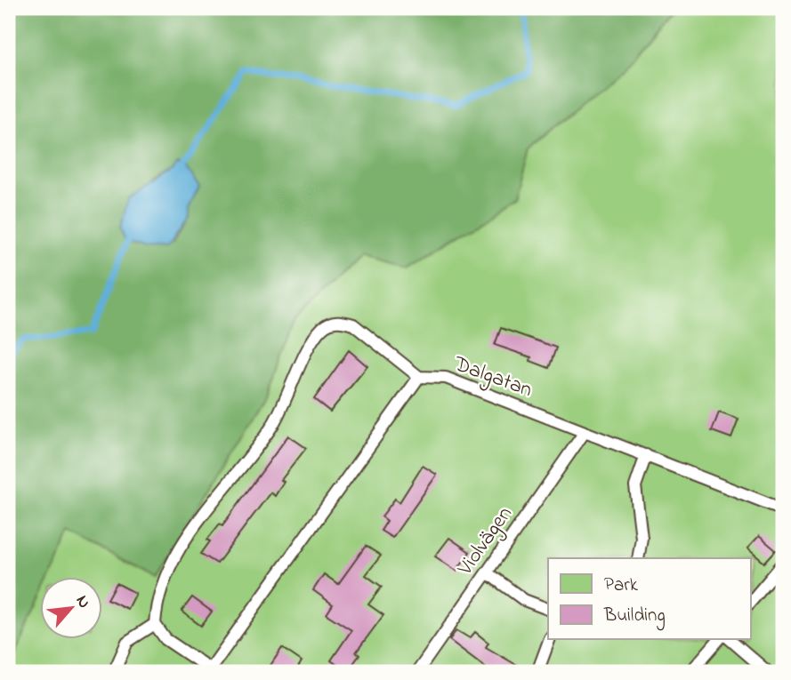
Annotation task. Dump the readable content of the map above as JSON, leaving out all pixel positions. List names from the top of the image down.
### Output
{
  "streets": {
    "lane": ["Dalgatan", "Violvägen"]
  },
  "crossings": [
    ["Dalgatan", "Violvägen"]
  ],
  "legend": ["Park", "Building"],
  "north": "top right"
}
